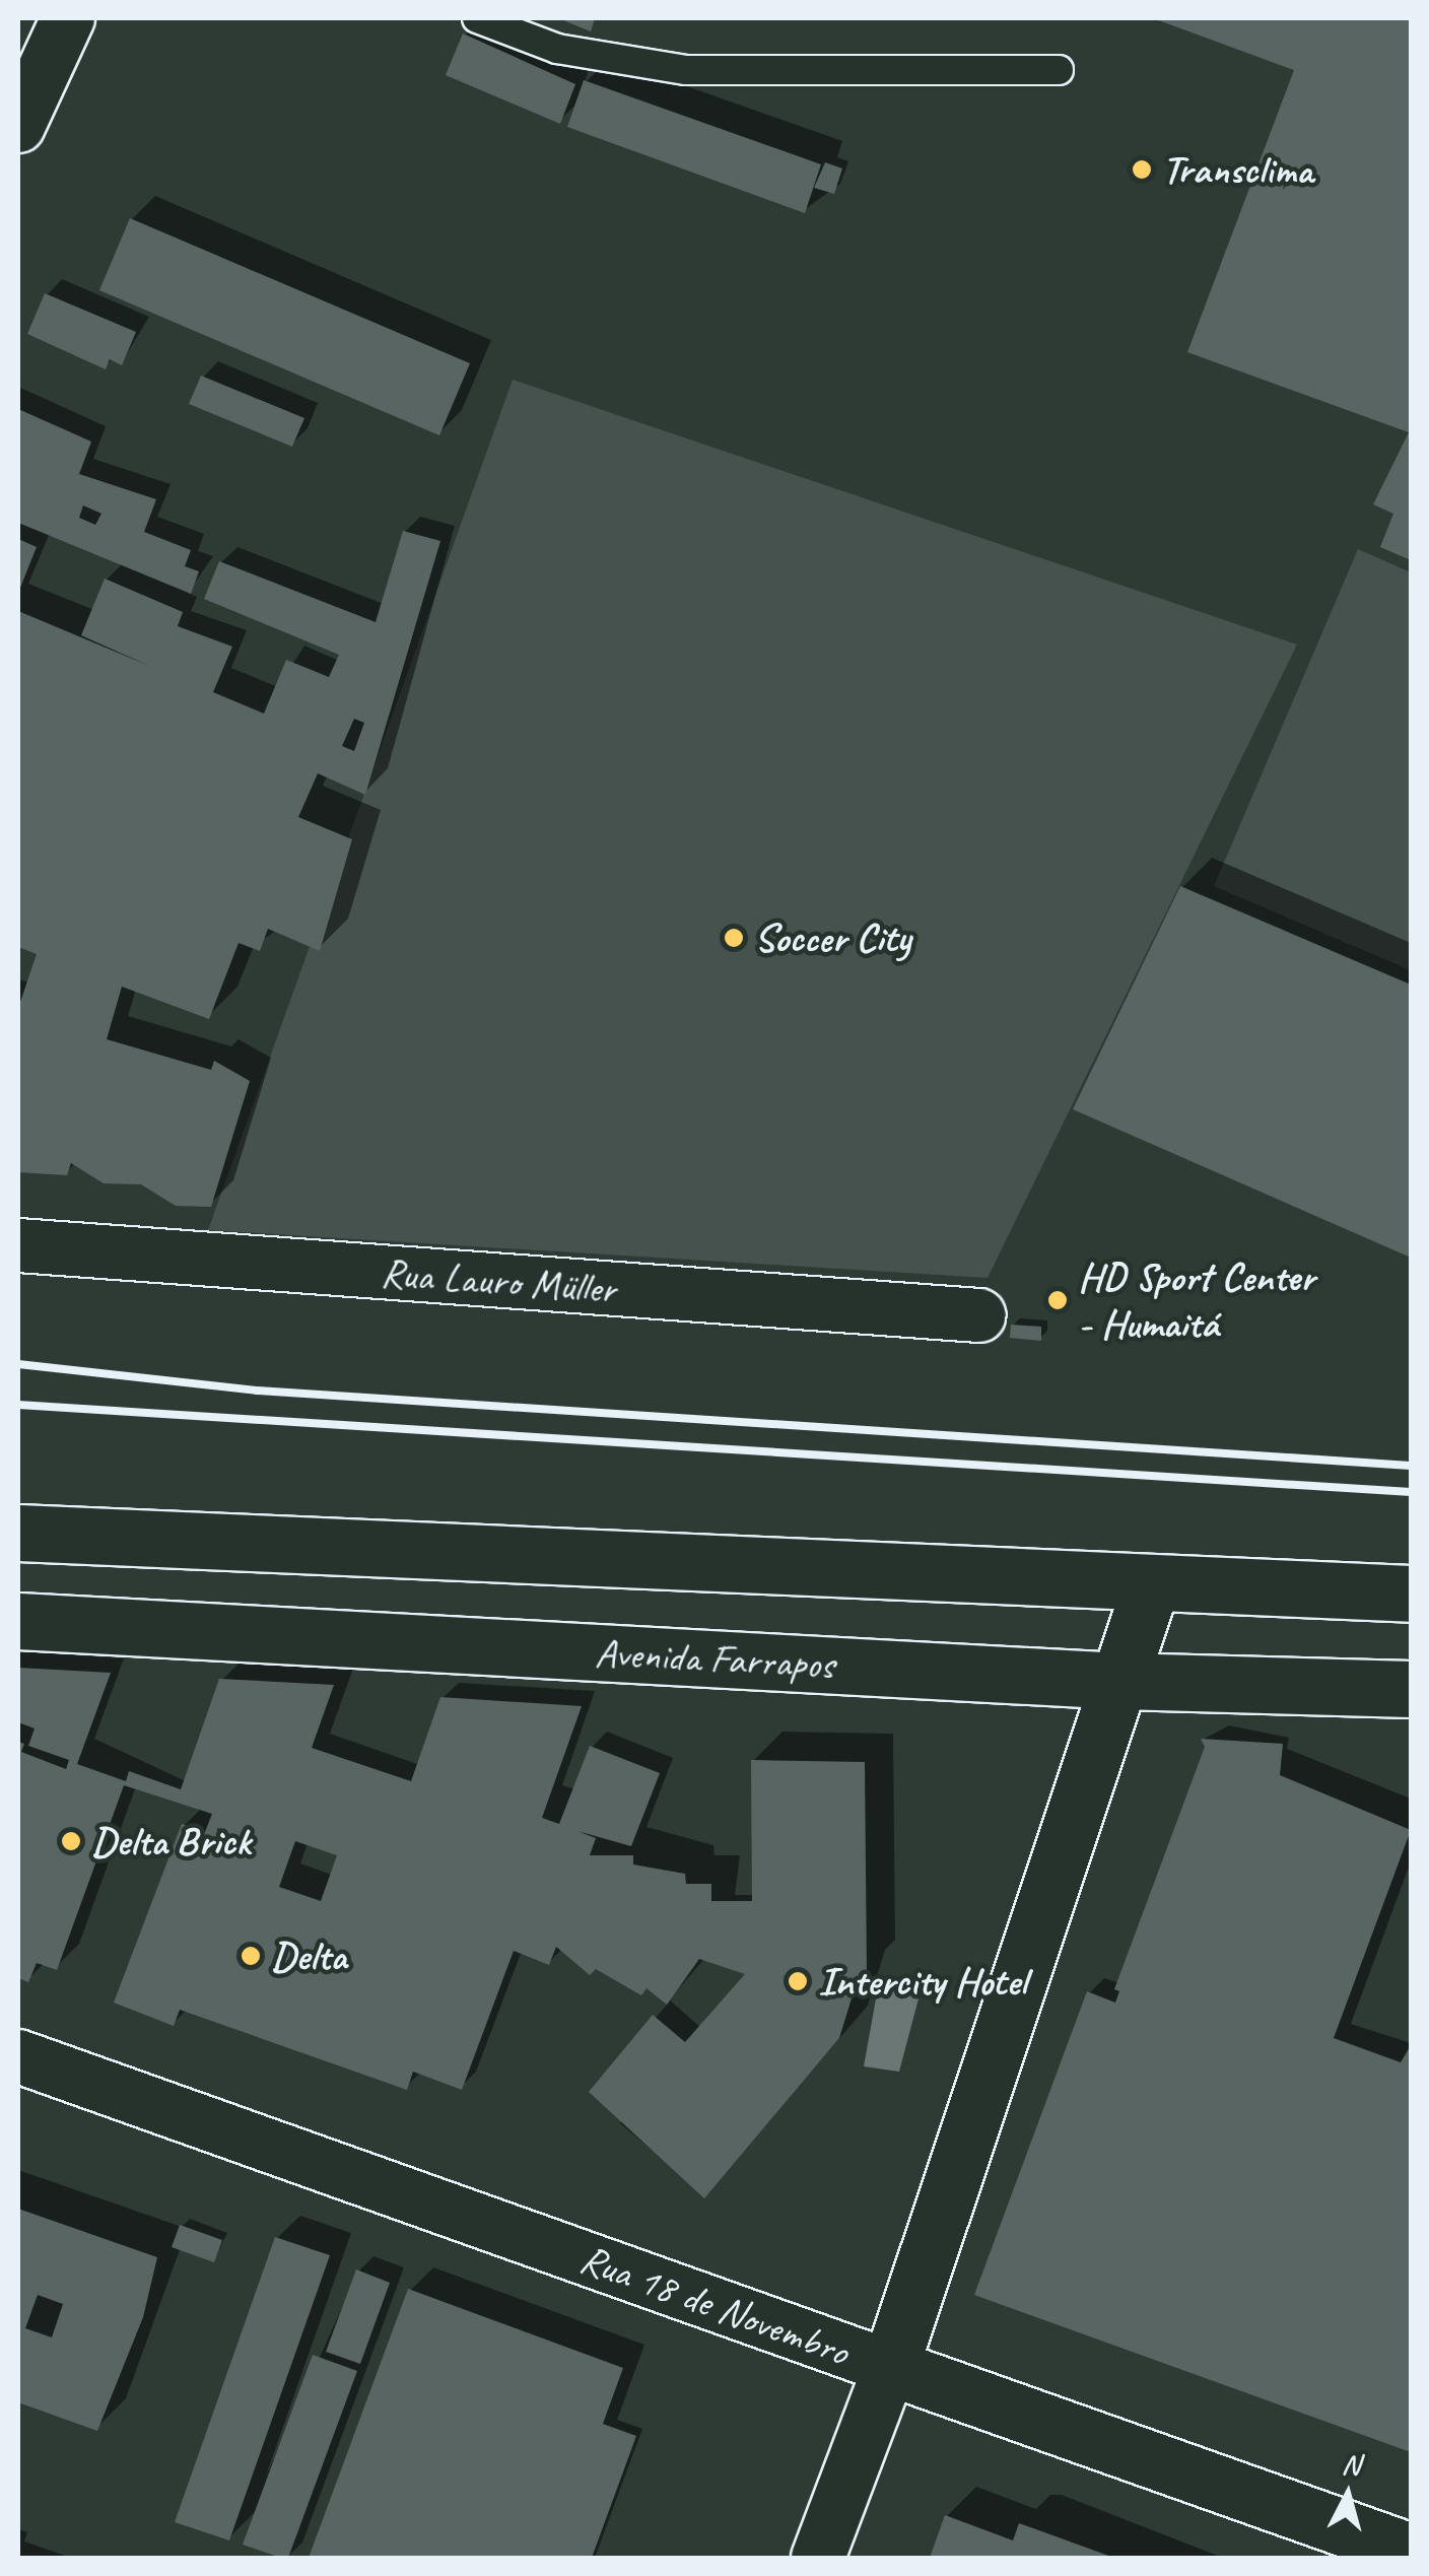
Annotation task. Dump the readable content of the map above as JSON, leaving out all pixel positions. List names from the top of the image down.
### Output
{
  "streets": {
    "main road": ["Avenida Farrapos", "Rua 18 de Novembro"],
    "street": ["Rua Lauro Müller"]
  },
  "places": [
    "Transclima",
    "Soccer City",
    "HD Sport Center - Humaitá",
    "Delta Brick",
    "Delta",
    "Intercity Hotel"
  ],
  "north": "top"
}
